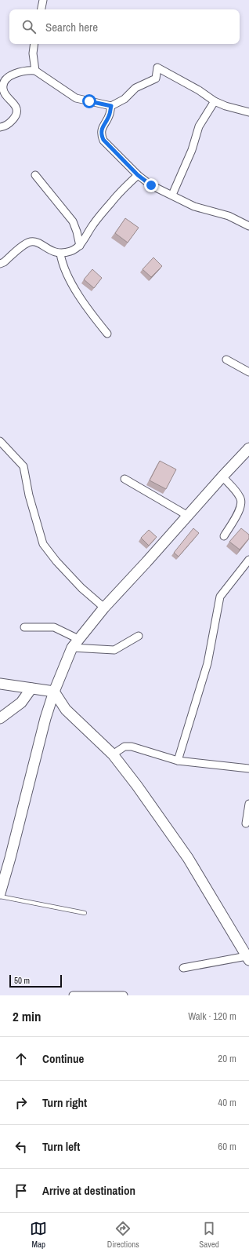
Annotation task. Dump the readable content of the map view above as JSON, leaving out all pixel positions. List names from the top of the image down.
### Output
{
  "scale_bar": "50 m",
  "page": {
    "search": "Search here",
    "scale": "50 m",
    "heading": ["2 min", "Walk · 120 m"],
    "list": [
      ["Continue", "20 m"],
      ["Turn right", "40 m"],
      ["Turn left", "60 m"],
      "Arrive at destination"
    ],
    "nav": ["Map", "Directions", "Saved"]
  }
}
